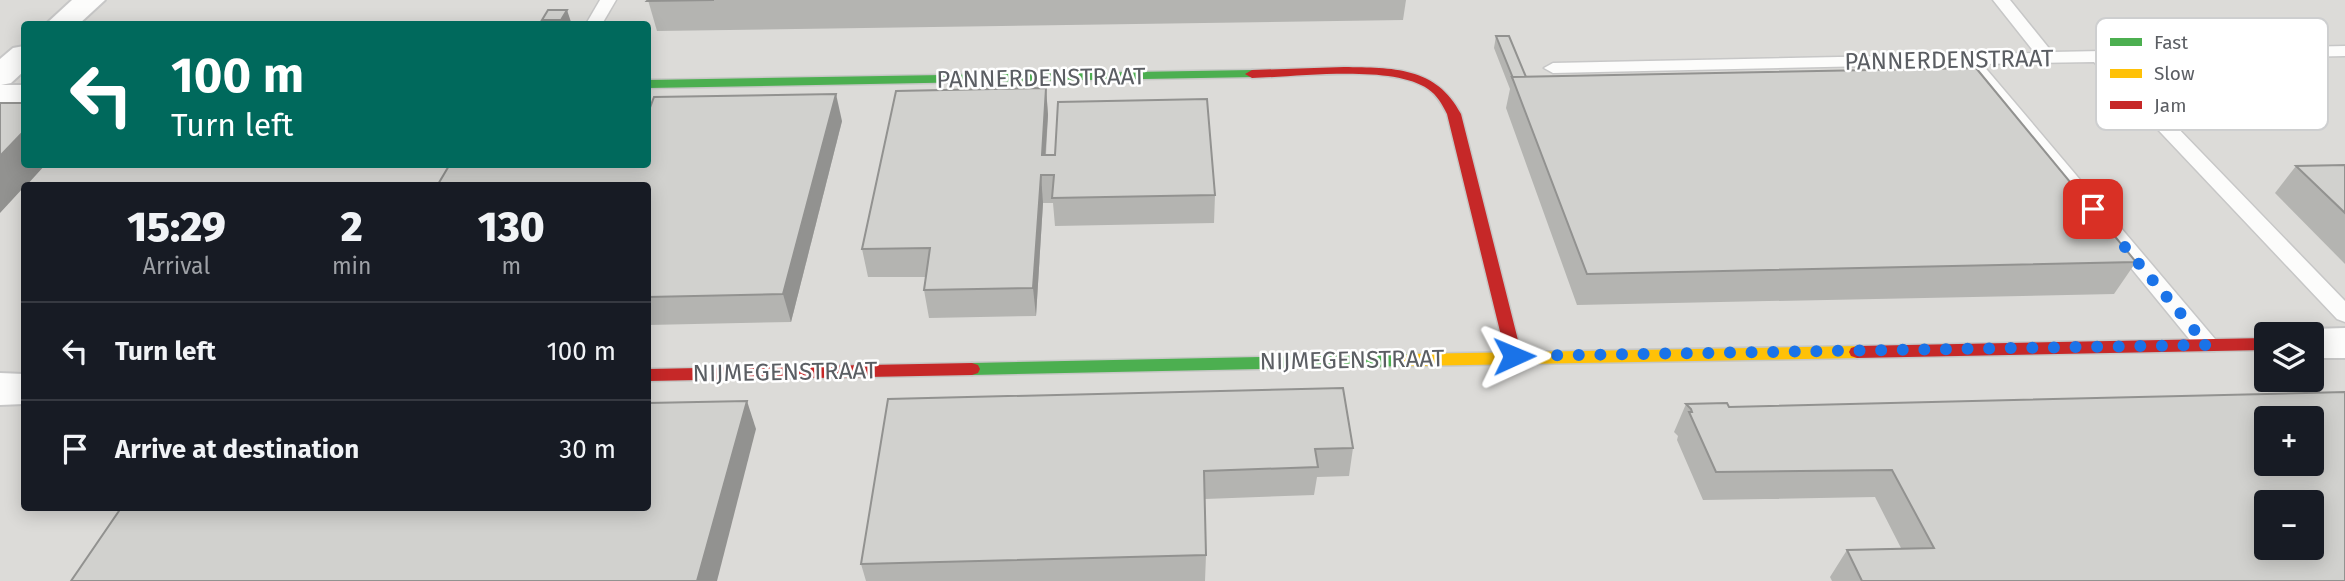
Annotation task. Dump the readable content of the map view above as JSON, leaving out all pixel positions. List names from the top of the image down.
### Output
{
  "streets": {
    "street": ["PANNERDENSTRAAT", "NIJMEGENSTRAAT"]
  },
  "crossings": [
    ["PANNERDENSTRAAT", "NIJMEGENSTRAAT"]
  ],
  "legend": ["Fast", "Slow", "Jam"],
  "page": {
    "turn": ["100 m", "Turn left"],
    "eta": [
      "15:29",
      "Arrival",
      "2",
      "min",
      "130",
      "m"
    ],
    "list": [
      {
        "name": "Turn left",
        "value": "100 m"
      },
      {
        "name": "Arrive at destination",
        "value": "30 m"
      }
    ],
    "map_buttons": ["+", "−"]
  }
}
